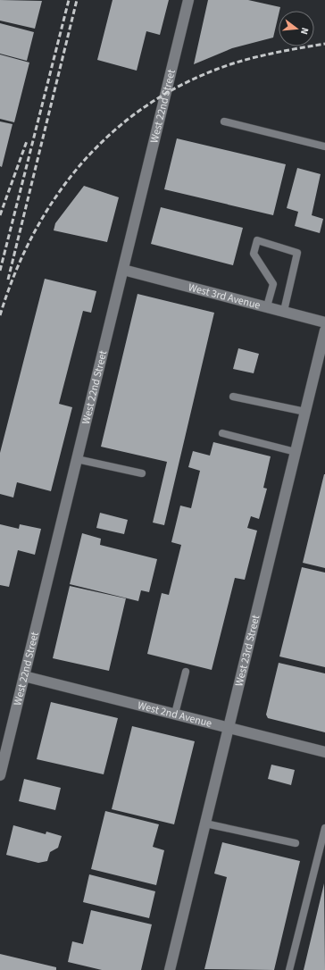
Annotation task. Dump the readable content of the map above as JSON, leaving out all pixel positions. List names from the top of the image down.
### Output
{
  "streets": {
    "street": [
      "West 22nd Street",
      "West 3rd Avenue",
      "West 23rd Street",
      "West 2nd Avenue"
    ]
  },
  "crossings": [
    ["West 22nd Street", "West 3rd Avenue"],
    ["West 22nd Street", "West 2nd Avenue"],
    ["West 23rd Street", "West 2nd Avenue"]
  ],
  "north": "right"
}
